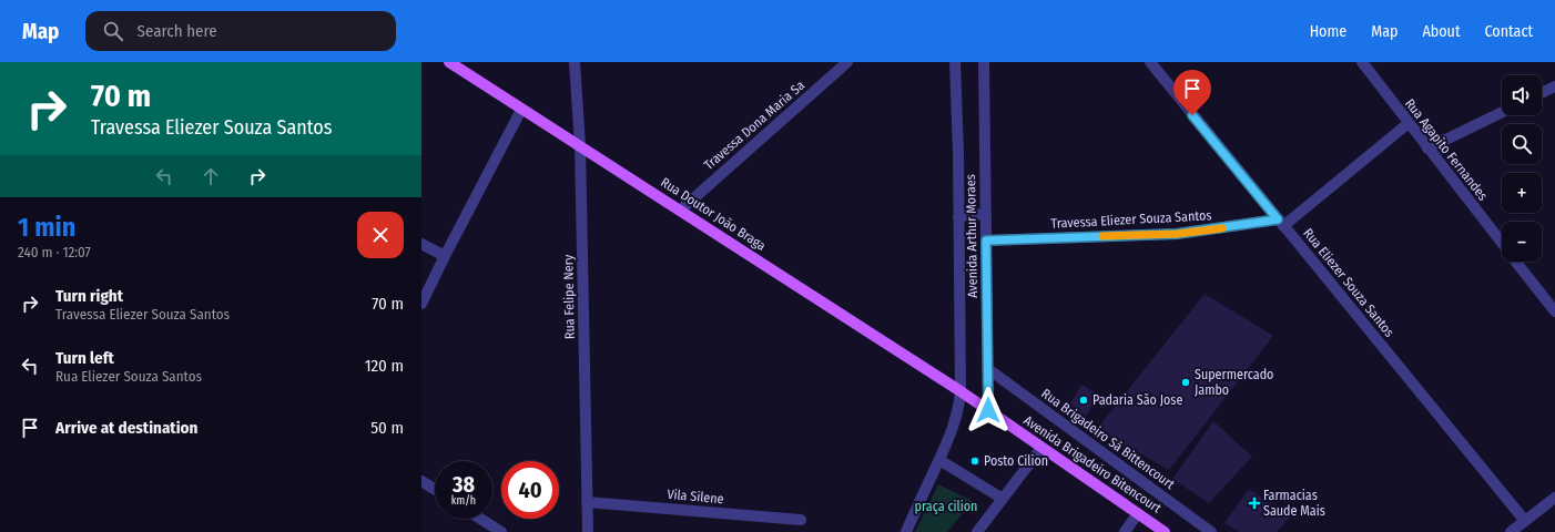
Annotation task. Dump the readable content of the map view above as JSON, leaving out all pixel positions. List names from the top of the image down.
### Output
{
  "streets": {
    "main road": ["Rua Doutor João Braga", "Avenida Brigadeiro Bitencourt"],
    "street": [
      "Travessa Dona Maria Sa",
      "Rua Agapito Fernandes",
      "Travessa Eliezer Souza Santos",
      "Avenida Arthur Moraes",
      "Rua Eliezer Souza Santos",
      "Rua Felipe Nery",
      "Rua Brigadeiro Sá Bittencourt",
      "Vila Silene"
    ]
  },
  "crossings": [
    ["Travessa Dona Maria Sa", "Rua Doutor João Braga"],
    ["Rua Doutor João Braga", "Avenida Arthur Moraes"],
    ["Rua Doutor João Braga", "Rua Felipe Nery"],
    ["Rua Doutor João Braga", "Avenida Brigadeiro Bitencourt"],
    ["Travessa Eliezer Souza Santos", "Avenida Arthur Moraes"],
    ["Travessa Eliezer Souza Santos", "Rua Eliezer Souza Santos"],
    ["Avenida Arthur Moraes", "Rua Brigadeiro Sá Bittencourt"],
    ["Avenida Arthur Moraes", "Avenida Brigadeiro Bitencourt"],
    ["Rua Felipe Nery", "Vila Silene"]
  ],
  "parks": ["praça cilion"],
  "places": {
    "other": ["Supermercado Jambo", "Padaria São Jose", "Posto Cilion"],
    "health": ["Farmacias Saude Mais"]
  },
  "page": {
    "header": "Map",
    "search": "Search here",
    "nav": [
      "Home",
      "Map",
      "About",
      "Contact"
    ],
    "turn": ["70 m", "Travessa Eliezer Souza Santos"],
    "map_buttons": ["+", "−"],
    "heading": ["1 min", "240 m · 12:07"],
    "list": [
      {
        "name": "Turn right",
        "note": "Travessa Eliezer Souza Santos",
        "value": "70 m"
      },
      {
        "name": "Turn left",
        "note": "Rua Eliezer Souza Santos",
        "value": "120 m"
      },
      {
        "name": "Arrive at destination",
        "value": "50 m"
      }
    ],
    "speed": "38 km/h",
    "limit": "40"
  }
}
